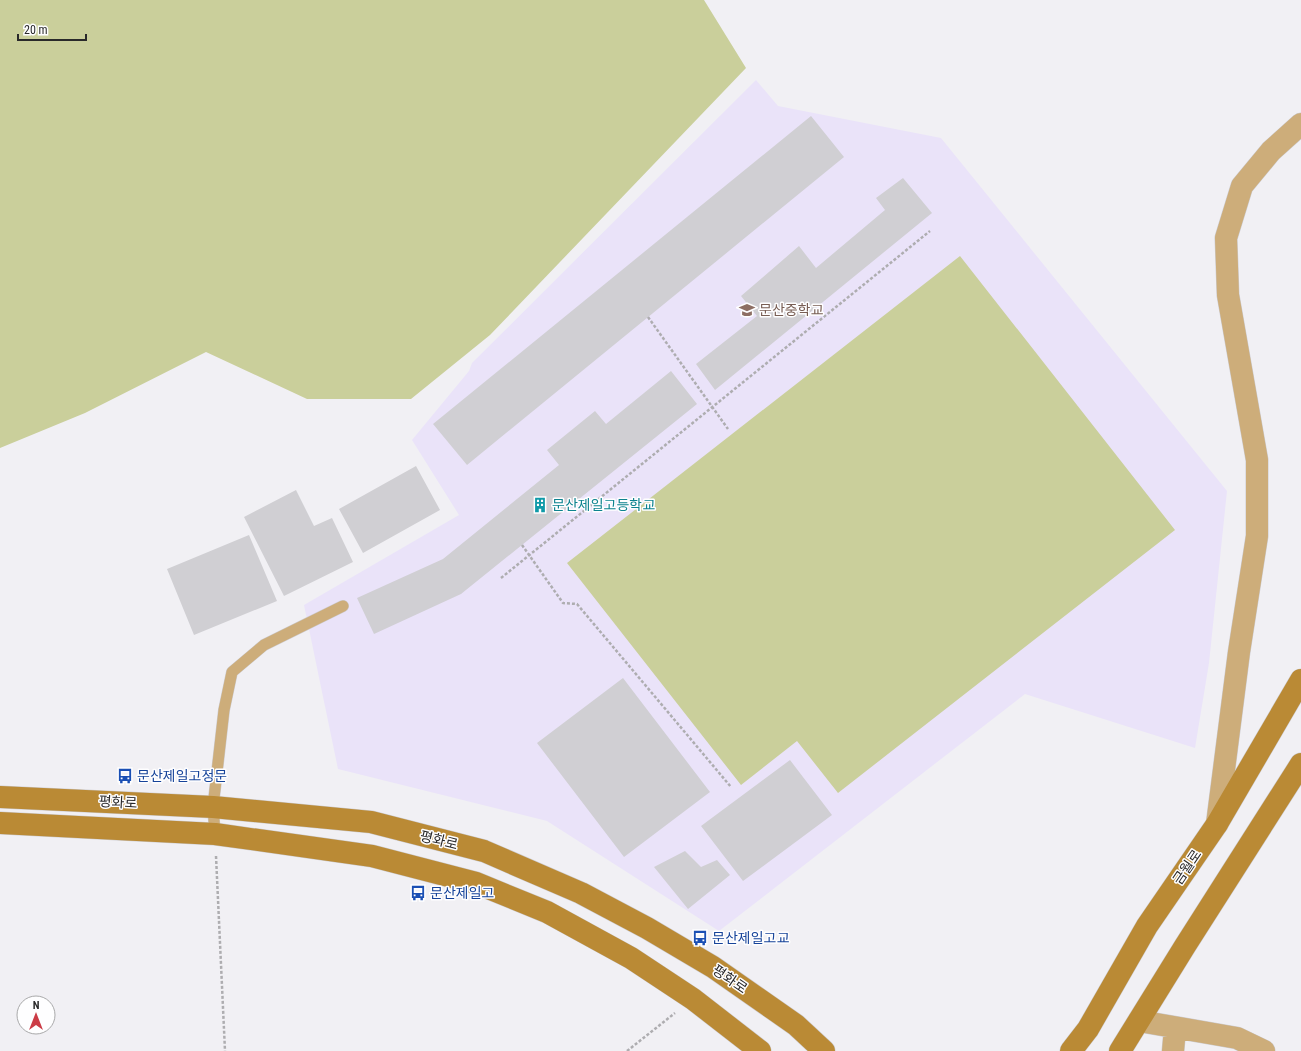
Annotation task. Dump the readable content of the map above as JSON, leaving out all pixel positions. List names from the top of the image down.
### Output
{
  "streets": {
    "main road": ["평화로", "금월로"]
  },
  "places": {
    "school or university": ["문산중학교"],
    "building": ["문산제일고등학교"],
    "bus stop": ["문산제일고정문", "문산제일고", "문산제일고교"]
  },
  "scale_bar": "20 m",
  "north": "top"
}
